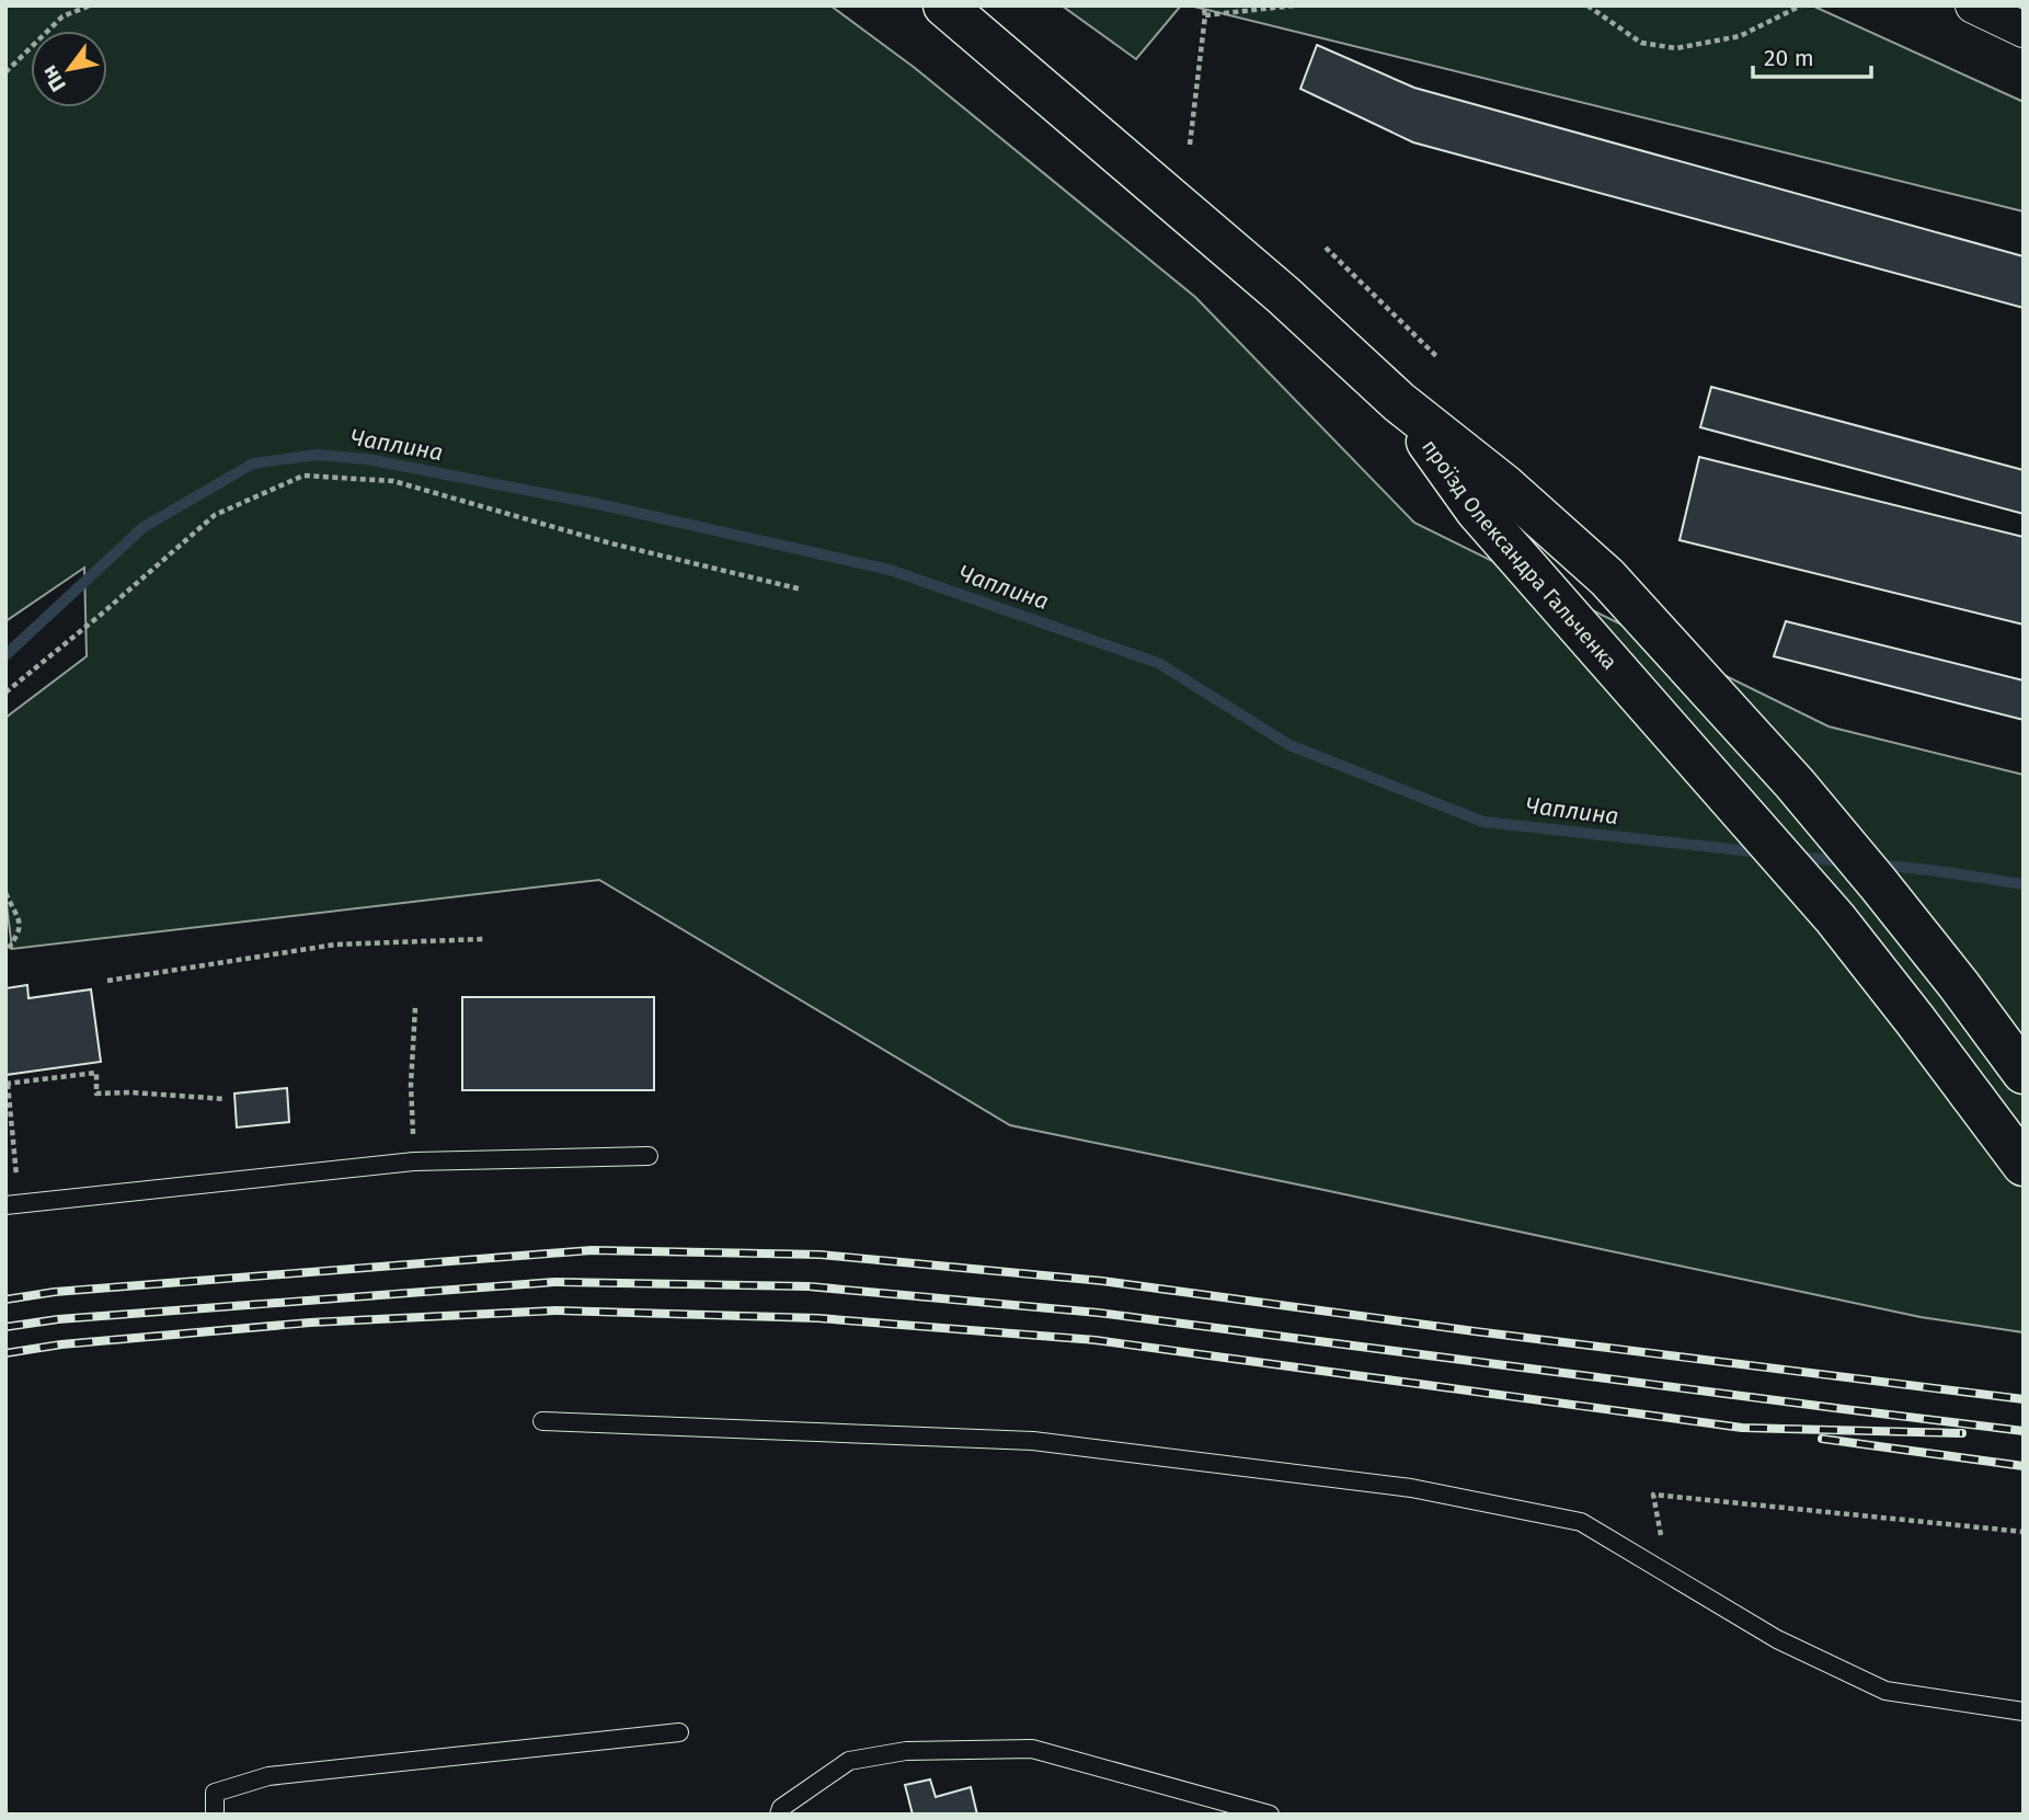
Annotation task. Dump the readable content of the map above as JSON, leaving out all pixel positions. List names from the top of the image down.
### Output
{
  "streets": {
    "main road": ["проїзд Олександра Гальченка"]
  },
  "water": ["Чаплина"],
  "scale_bar": "20 m",
  "north": "bottom left"
}
